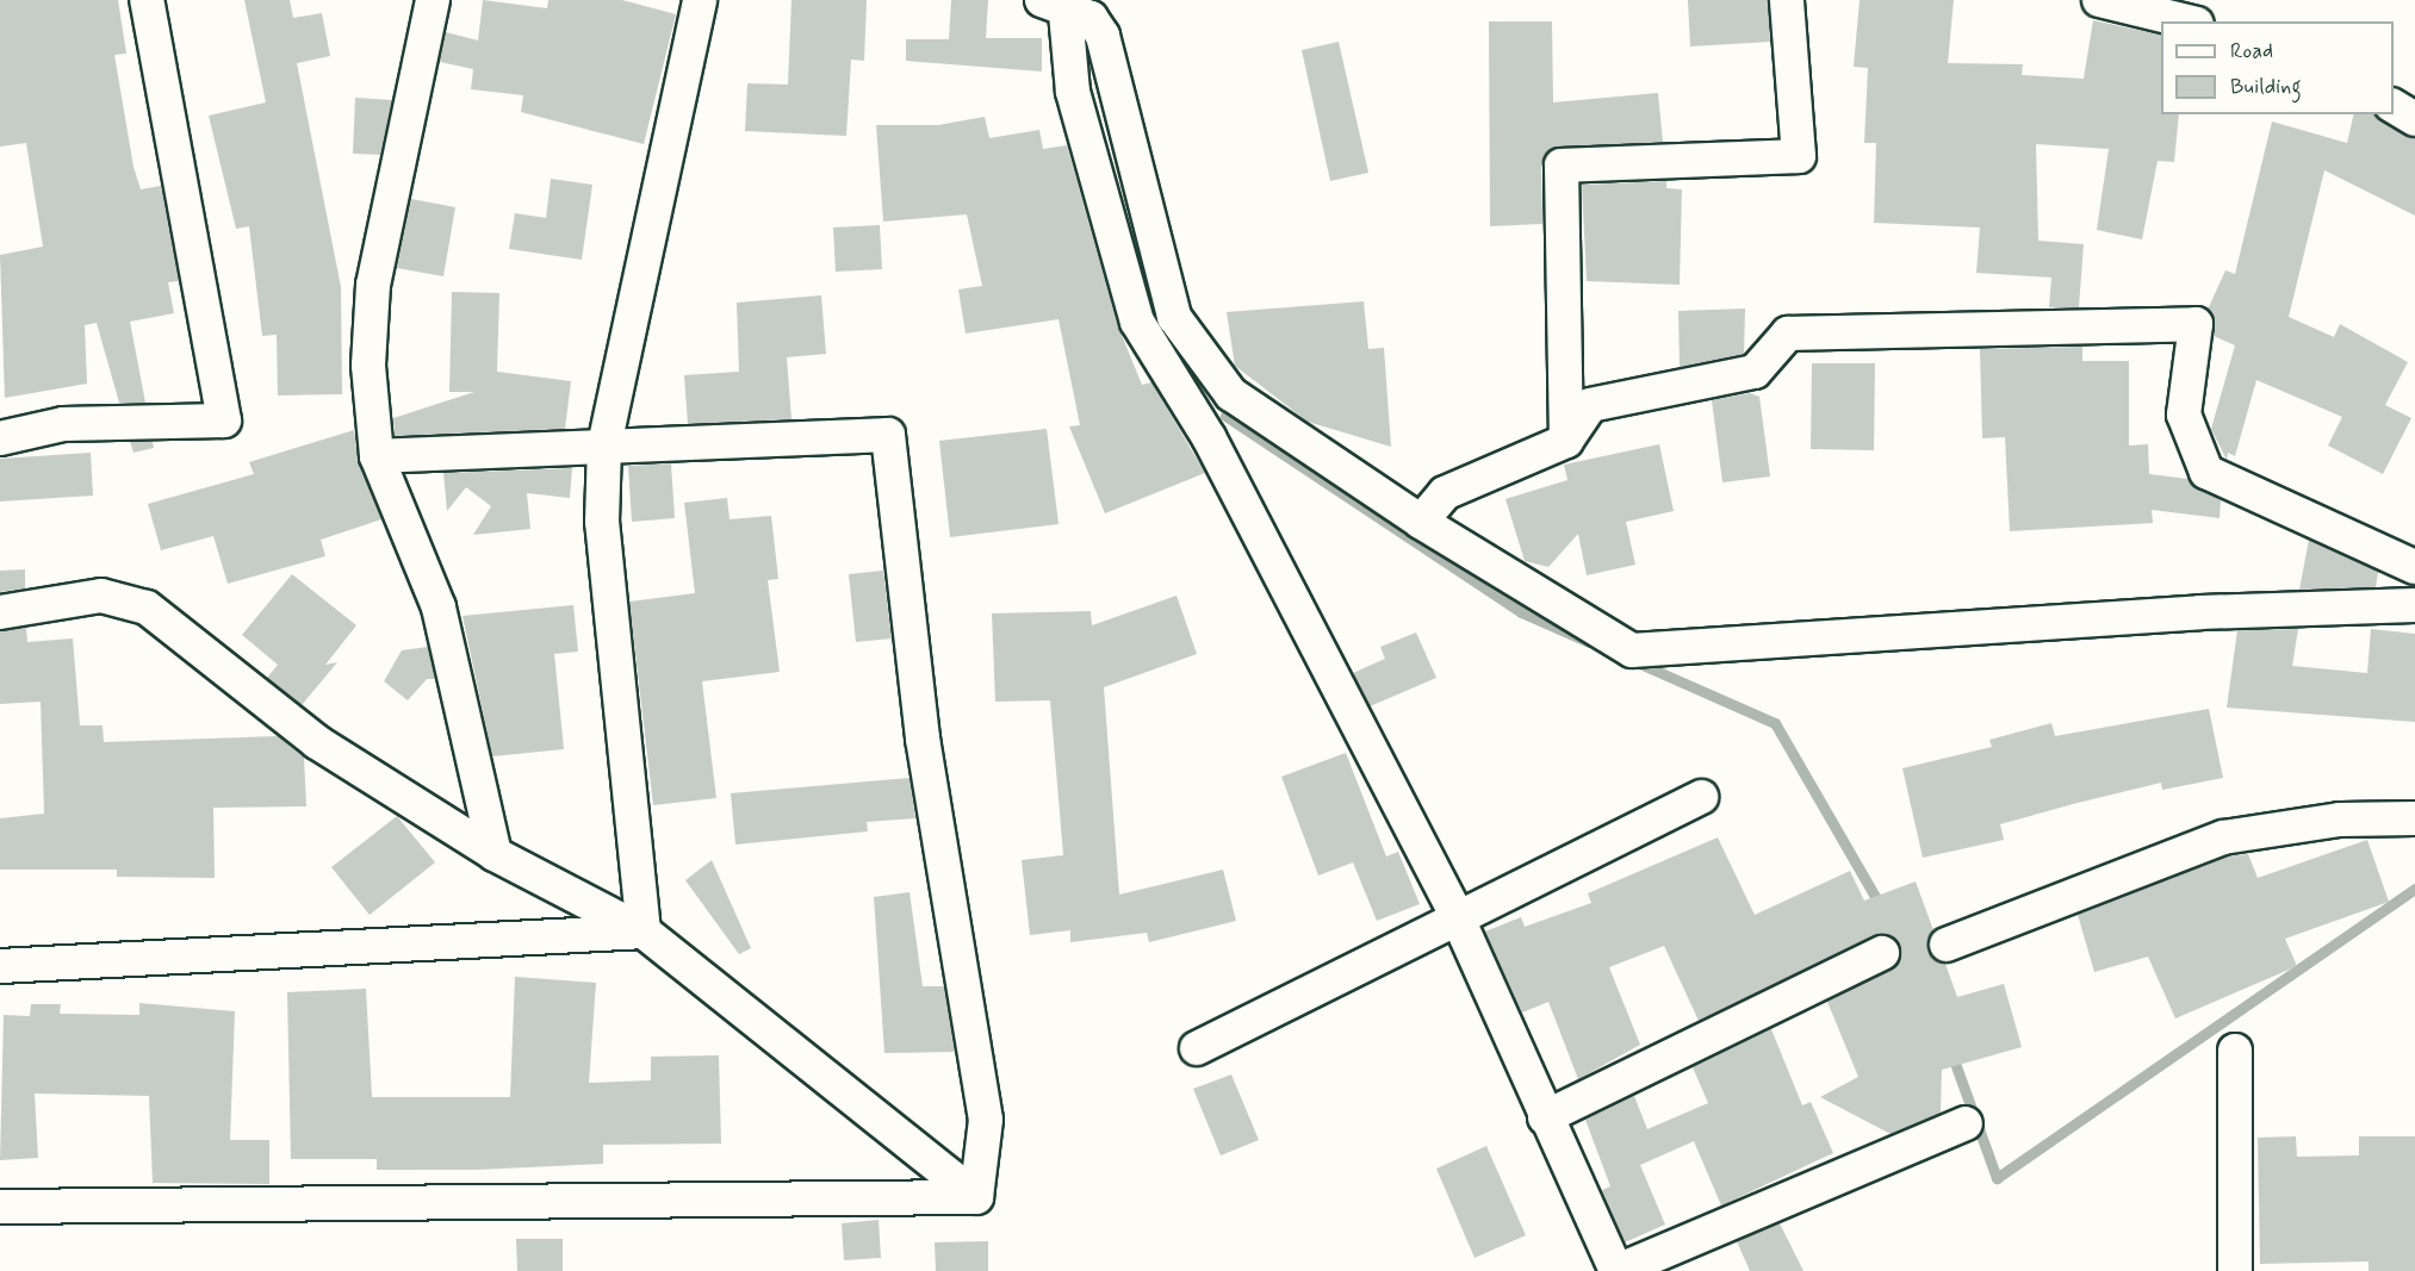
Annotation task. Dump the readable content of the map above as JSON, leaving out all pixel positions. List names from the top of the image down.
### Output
{
  "legend": ["Road", "Building"]
}
